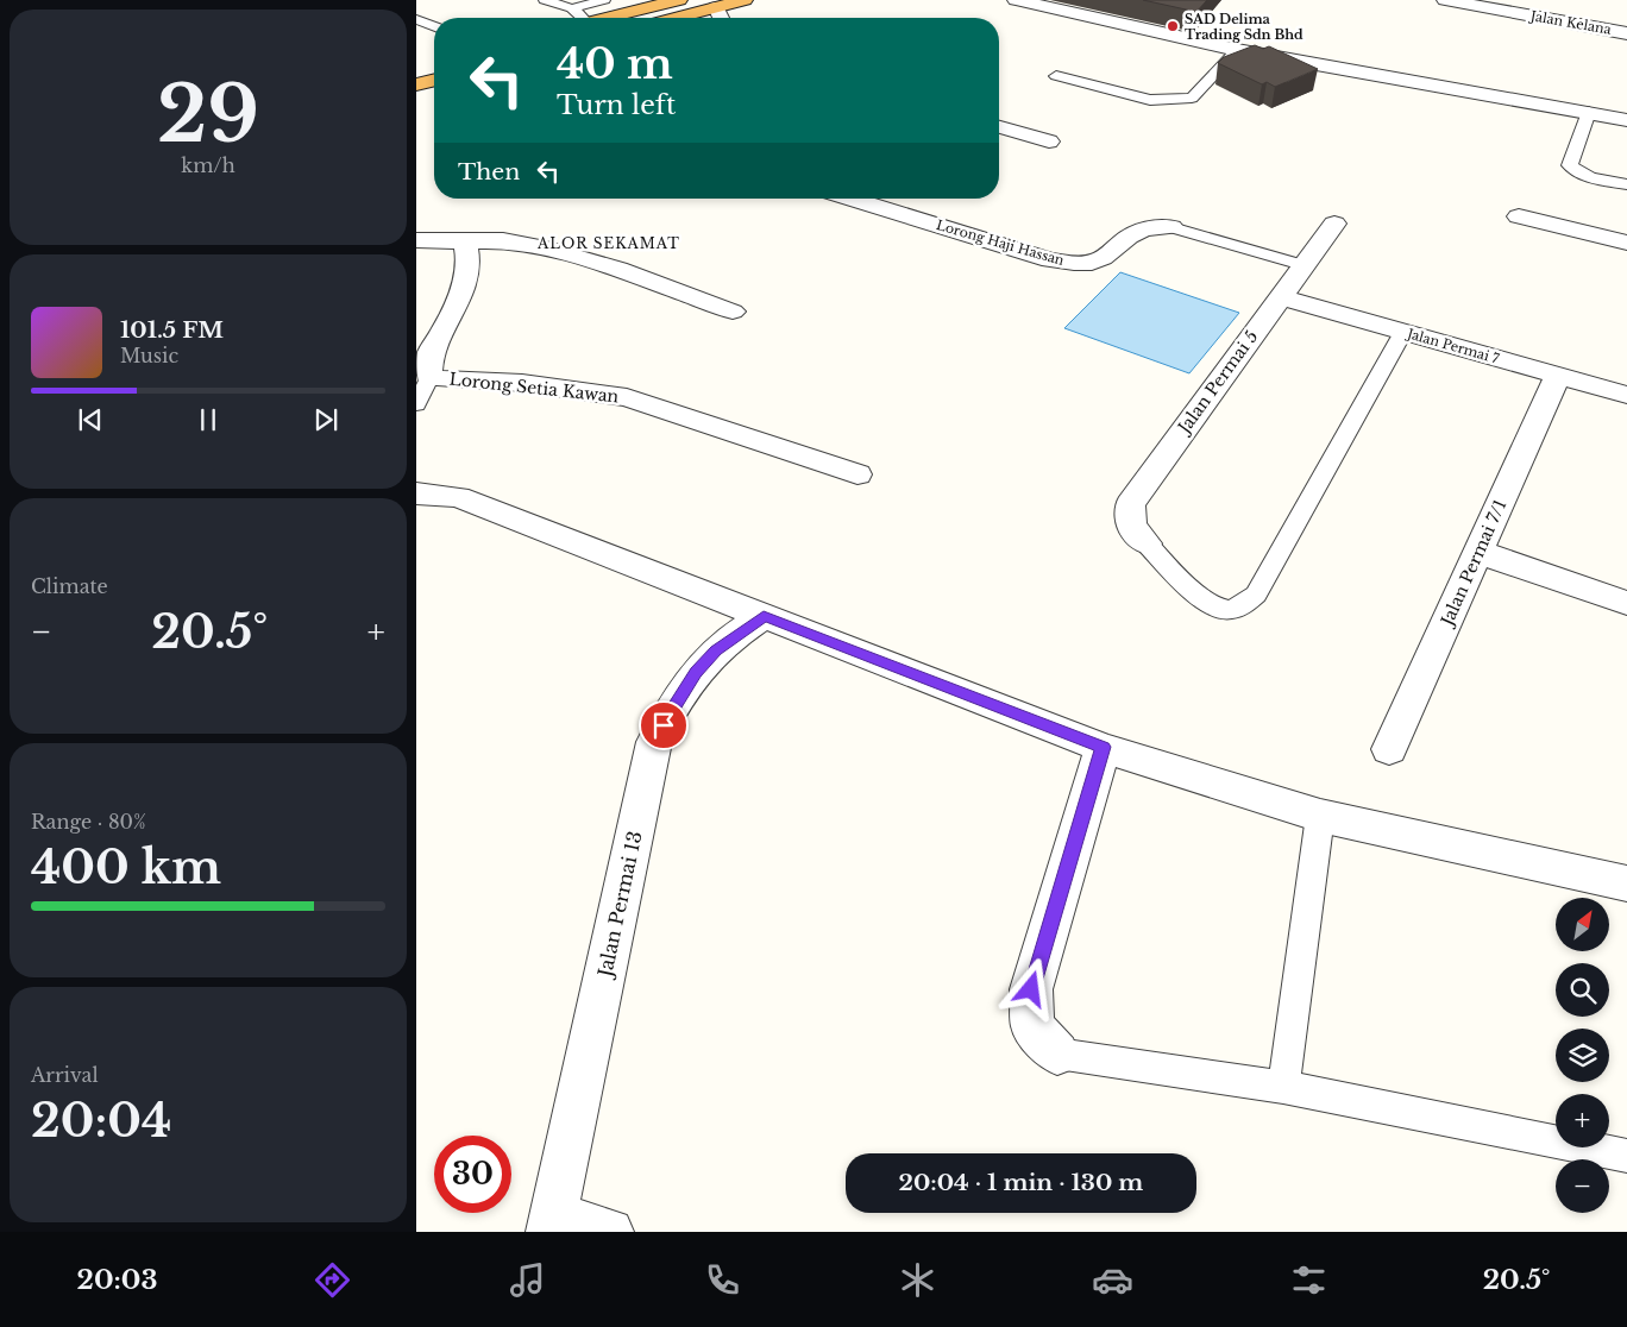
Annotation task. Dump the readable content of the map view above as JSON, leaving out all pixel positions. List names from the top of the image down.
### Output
{
  "streets": {
    "street": [
      "Jalan Kelana",
      "Lorong Haji Hassan",
      "Jalan Permai 7",
      "Jalan Permai 5",
      "Lorong Setia Kawan",
      "Jalan Permai 7/1",
      "Jalan Permai 13"
    ]
  },
  "crossings": [
    ["Lorong Haji Hassan", "Jalan Permai 5"],
    ["Jalan Permai 7", "Jalan Permai 5"],
    ["Jalan Permai 7", "Jalan Permai 7/1"]
  ],
  "districts": ["ALOR SEKAMAT"],
  "places": ["SAD Delima Trading Sdn Bhd"],
  "north": "top right",
  "page": {
    "tile": [
      ["29", "km/h"],
      "Climate",
      ["Range · 80%", "400 km"],
      ["Arrival", "20:04"]
    ],
    "turn": ["40 m", "Turn left"],
    "then": "Then",
    "song": ["101.5 FM", "Music"],
    "heat": ["−", "20.5°", "+"],
    "map_buttons": ["+", "−"],
    "limit": "30",
    "trip": "20:04 · 1 min · 130 m",
    "tabs": ["20:03", "20.5°"]
  }
}
